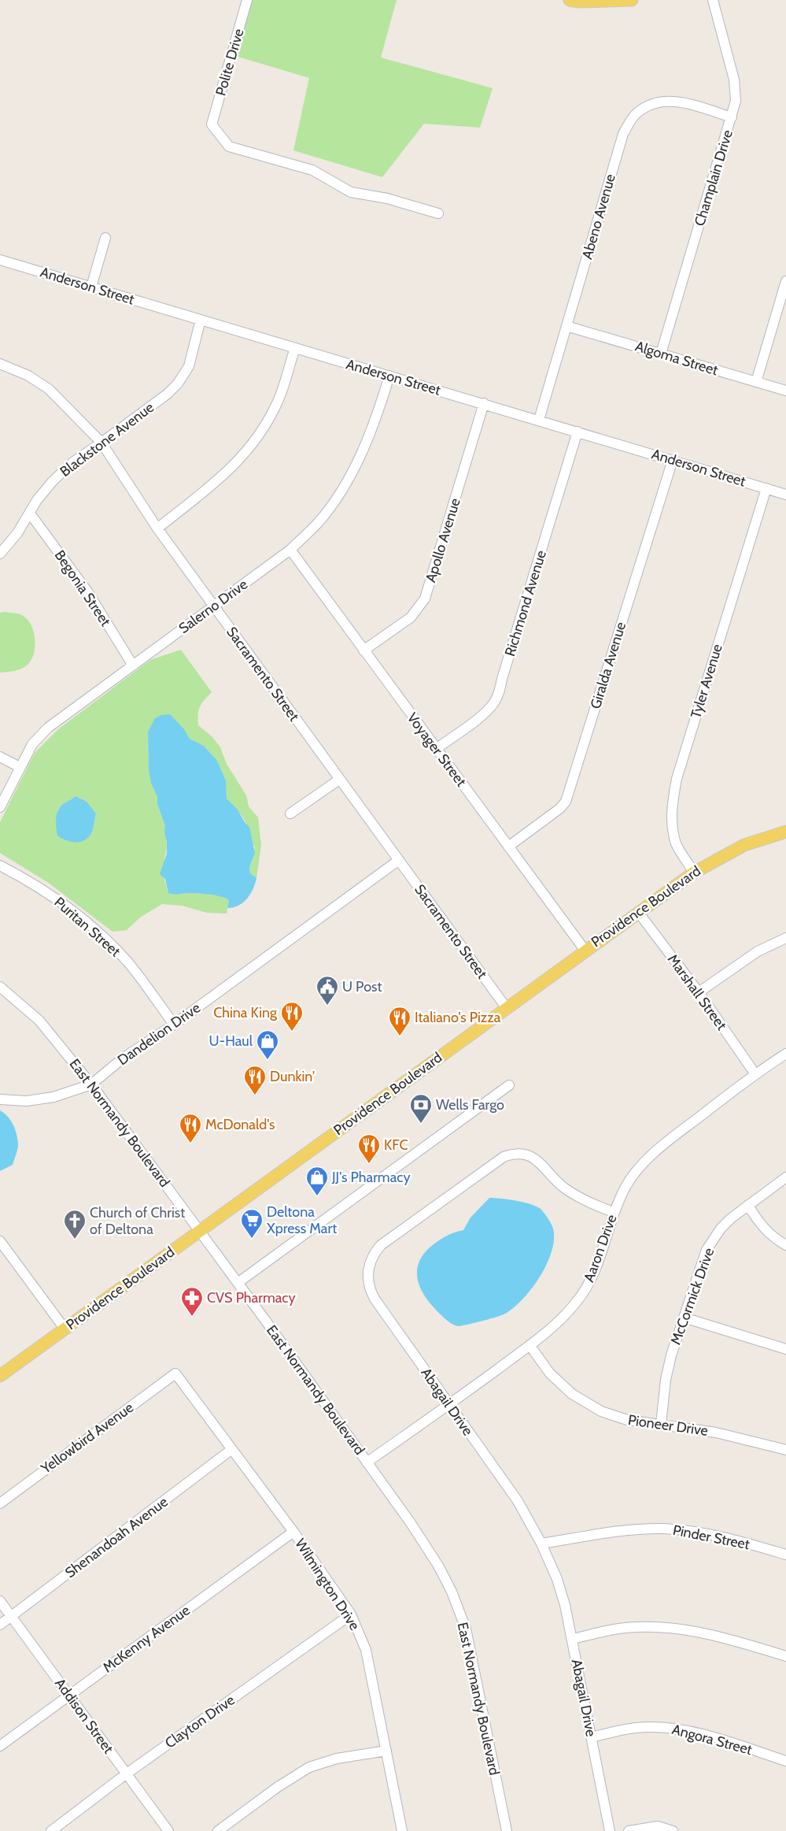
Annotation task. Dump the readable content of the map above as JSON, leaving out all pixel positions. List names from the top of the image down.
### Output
{
  "streets": {
    "main road": ["Providence Boulevard"],
    "street": [
      "Polite Drive",
      "Champlain Drive",
      "Abeno Avenue",
      "Anderson Street",
      "Algoma Street",
      "Blackstone Avenue",
      "Apollo Avenue",
      "Begonia Street",
      "Richmond Avenue",
      "Salerno Drive",
      "Giralda Avenue",
      "Sacramento Street",
      "Tyler Avenue",
      "Voyager Street",
      "Puritan Street",
      "Marshall Street",
      "Dandelion Drive",
      "East Normandy Boulevard",
      "Aaron Drive",
      "McCormick Drive",
      "Abagail Drive",
      "Pioneer Drive",
      "Yellowbird Avenue",
      "Shenandoah Avenue",
      "Pinder Street",
      "Wilmington Drive",
      "McKenny Avenue",
      "Addison Street",
      "Clayton Drive",
      "Angora Street"
    ]
  },
  "crossings": [
    ["Champlain Drive", "Abeno Avenue"],
    ["Champlain Drive", "Algoma Street"],
    ["Abeno Avenue", "Anderson Street"],
    ["Abeno Avenue", "Algoma Street"],
    ["Anderson Street", "Blackstone Avenue"],
    ["Anderson Street", "Apollo Avenue"],
    ["Anderson Street", "Richmond Avenue"],
    ["Anderson Street", "Salerno Drive"],
    ["Anderson Street", "Giralda Avenue"],
    ["Anderson Street", "Tyler Avenue"],
    ["Blackstone Avenue", "Begonia Street"],
    ["Blackstone Avenue", "Sacramento Street"],
    ["Apollo Avenue", "Voyager Street"],
    ["Begonia Street", "Salerno Drive"],
    ["Richmond Avenue", "Voyager Street"],
    ["Salerno Drive", "Sacramento Street"],
    ["Salerno Drive", "Voyager Street"],
    ["Giralda Avenue", "Voyager Street"],
    ["Sacramento Street", "Providence Boulevard"],
    ["Sacramento Street", "Dandelion Drive"],
    ["Tyler Avenue", "Providence Boulevard"],
    ["Voyager Street", "Providence Boulevard"],
    ["Providence Boulevard", "Marshall Street"],
    ["Providence Boulevard", "East Normandy Boulevard"],
    ["Puritan Street", "Dandelion Drive"],
    ["Marshall Street", "Aaron Drive"],
    ["Dandelion Drive", "East Normandy Boulevard"],
    ["East Normandy Boulevard", "Aaron Drive"],
    ["Aaron Drive", "Abagail Drive"],
    ["Aaron Drive", "Pioneer Drive"],
    ["McCormick Drive", "Pioneer Drive"],
    ["Abagail Drive", "Pinder Street"],
    ["Abagail Drive", "Angora Street"],
    ["Yellowbird Avenue", "Wilmington Drive"],
    ["Shenandoah Avenue", "Wilmington Drive"],
    ["Shenandoah Avenue", "Addison Street"],
    ["Wilmington Drive", "McKenny Avenue"],
    ["Wilmington Drive", "Clayton Drive"],
    ["McKenny Avenue", "Addison Street"],
    ["Addison Street", "Clayton Drive"]
  ],
  "places": {
    "public building": ["U Post"],
    "restaurant": [
      "China King",
      "Italiano's Pizza",
      "Dunkin'",
      "McDonald's",
      "KFC"
    ],
    "shop": ["U-Haul", "JJ's Pharmacy"],
    "bank": ["Wells Fargo"],
    "supermarket": ["Deltona Xpress Mart"],
    "church": ["Church of Christ of Deltona"],
    "pharmacy": ["CVS Pharmacy"]
  }
}
